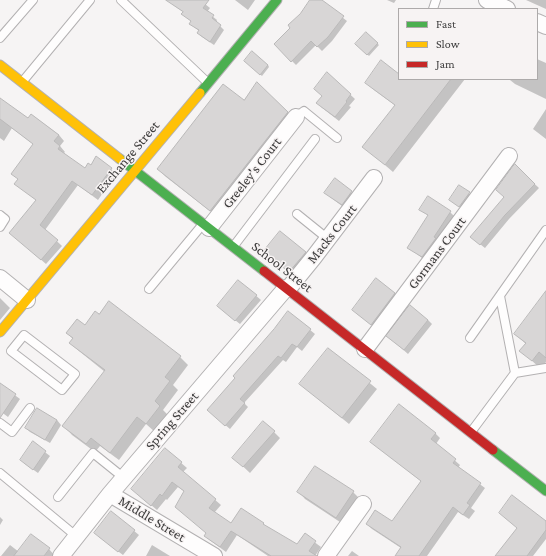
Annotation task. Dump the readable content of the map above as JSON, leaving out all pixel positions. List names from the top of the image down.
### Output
{
  "streets": {
    "street": [
      "Exchange Street",
      "Greeley's Court",
      "Macks Court",
      "Gormans Court",
      "School Street",
      "Spring Street",
      "Middle Street"
    ]
  },
  "crossings": [
    ["Exchange Street", "School Street"],
    ["Greeley's Court", "School Street"],
    ["Macks Court", "School Street"],
    ["Macks Court", "Spring Street"],
    ["Gormans Court", "School Street"],
    ["School Street", "Spring Street"],
    ["Spring Street", "Middle Street"]
  ],
  "legend": ["Fast", "Slow", "Jam"]
}
